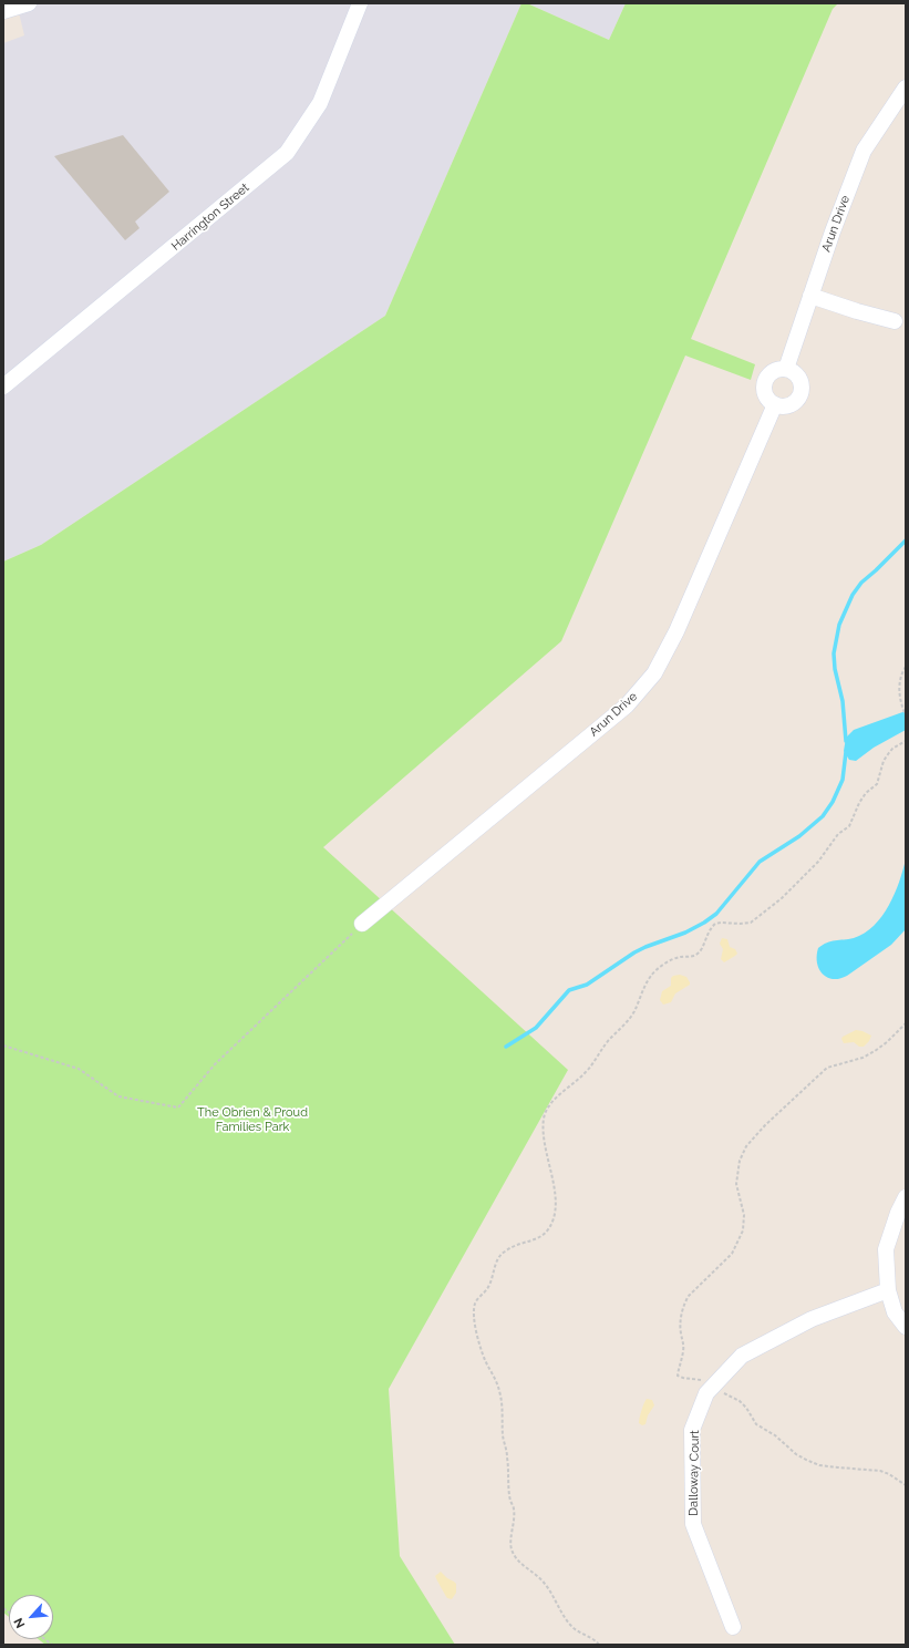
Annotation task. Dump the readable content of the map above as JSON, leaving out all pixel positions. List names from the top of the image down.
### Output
{
  "streets": {
    "street": ["Harrington Street", "Arun Drive", "Dalloway Court"]
  },
  "parks": ["The Obrien & Proud Families Park"],
  "north": "bottom left"
}
